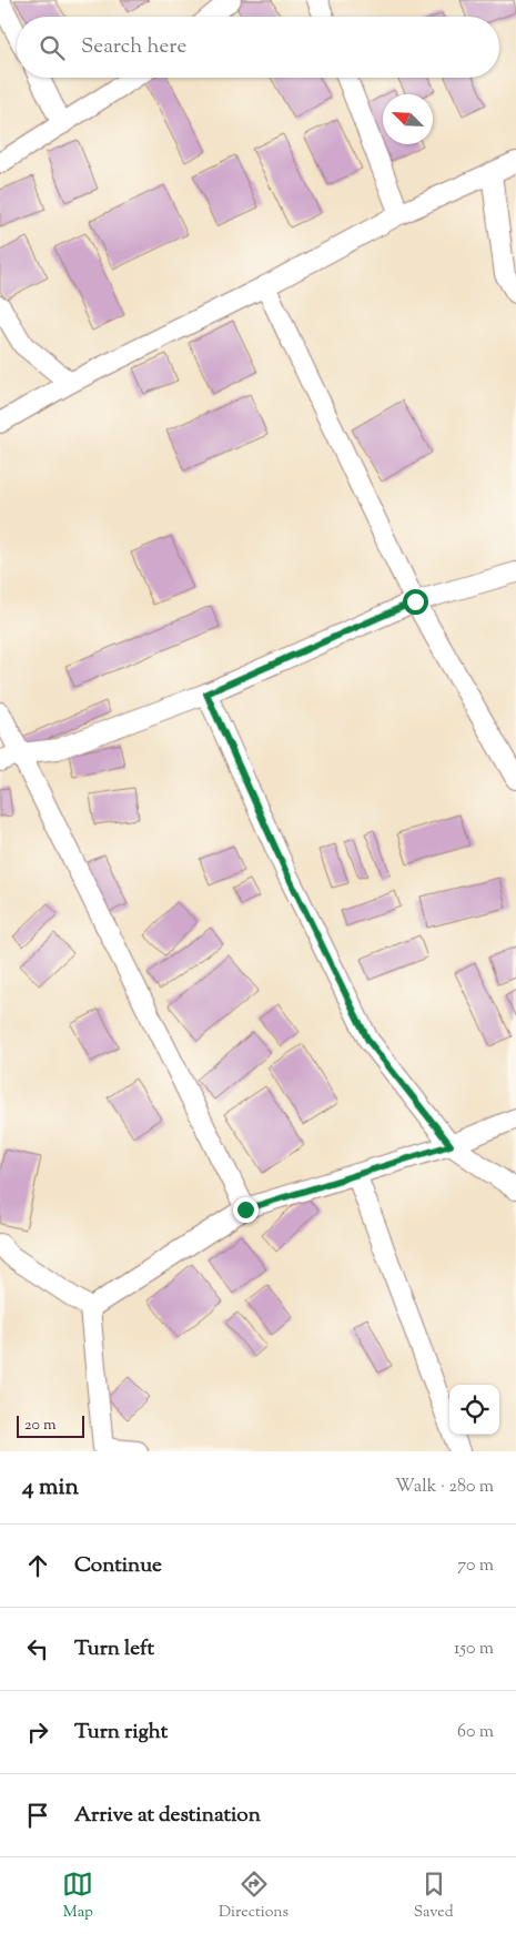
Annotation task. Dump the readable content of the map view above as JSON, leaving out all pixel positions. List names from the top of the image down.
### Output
{
  "scale_bar": "20 m",
  "north": "top left",
  "page": {
    "search": "Search here",
    "scale": "20 m",
    "heading": ["4 min", "Walk · 280 m"],
    "list": [
      ["Continue", "70 m"],
      ["Turn left", "150 m"],
      ["Turn right", "60 m"],
      "Arrive at destination"
    ],
    "nav": ["Map", "Directions", "Saved"]
  }
}
